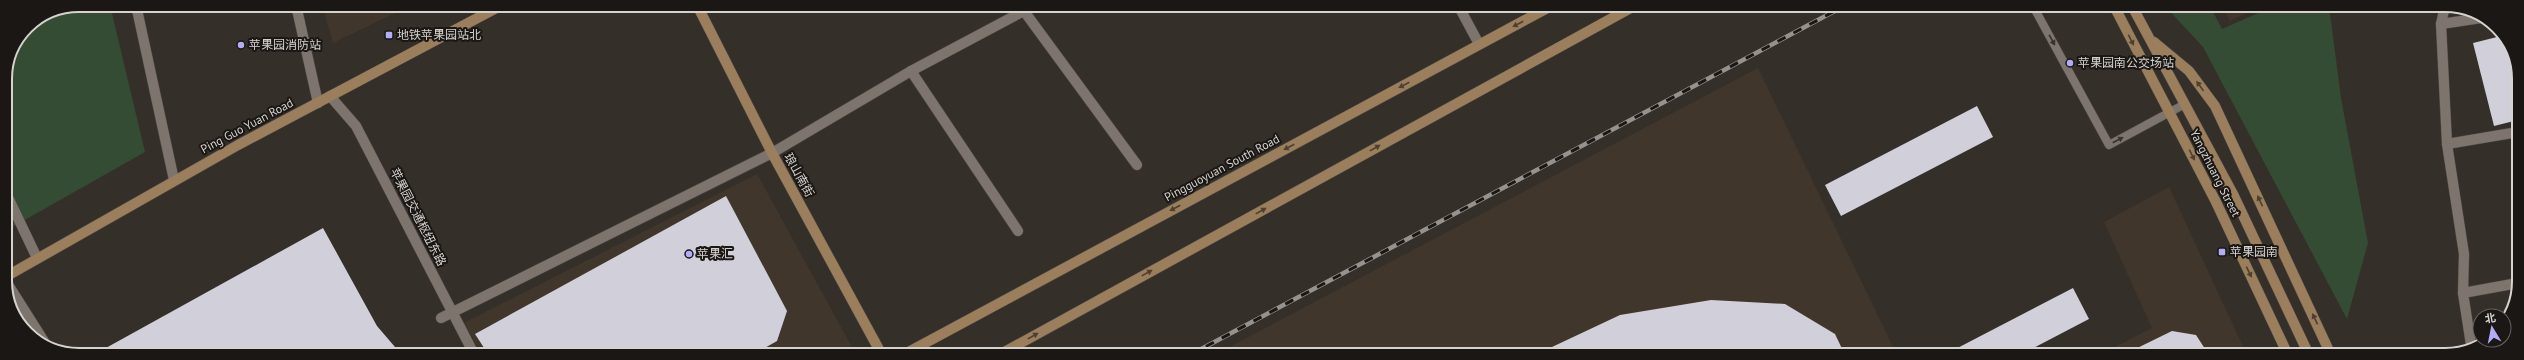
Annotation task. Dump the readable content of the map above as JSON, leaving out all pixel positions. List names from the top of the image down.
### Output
{
  "streets": {
    "main road": [
      "Ping Guo Yuan Road",
      "Pingguoyuan South Road",
      "Yangzhuang Street",
      "琅山南街"
    ],
    "street": ["苹果园交通枢纽东路"]
  },
  "crossings": [
    ["Ping Guo Yuan Road", "苹果园交通枢纽东路"]
  ],
  "places": {
    "transit": ["地铁苹果园站北", "苹果园南"],
    "other": ["苹果园消防站", "苹果园南公交场站", "苹果汇"]
  },
  "north": "top"
}
